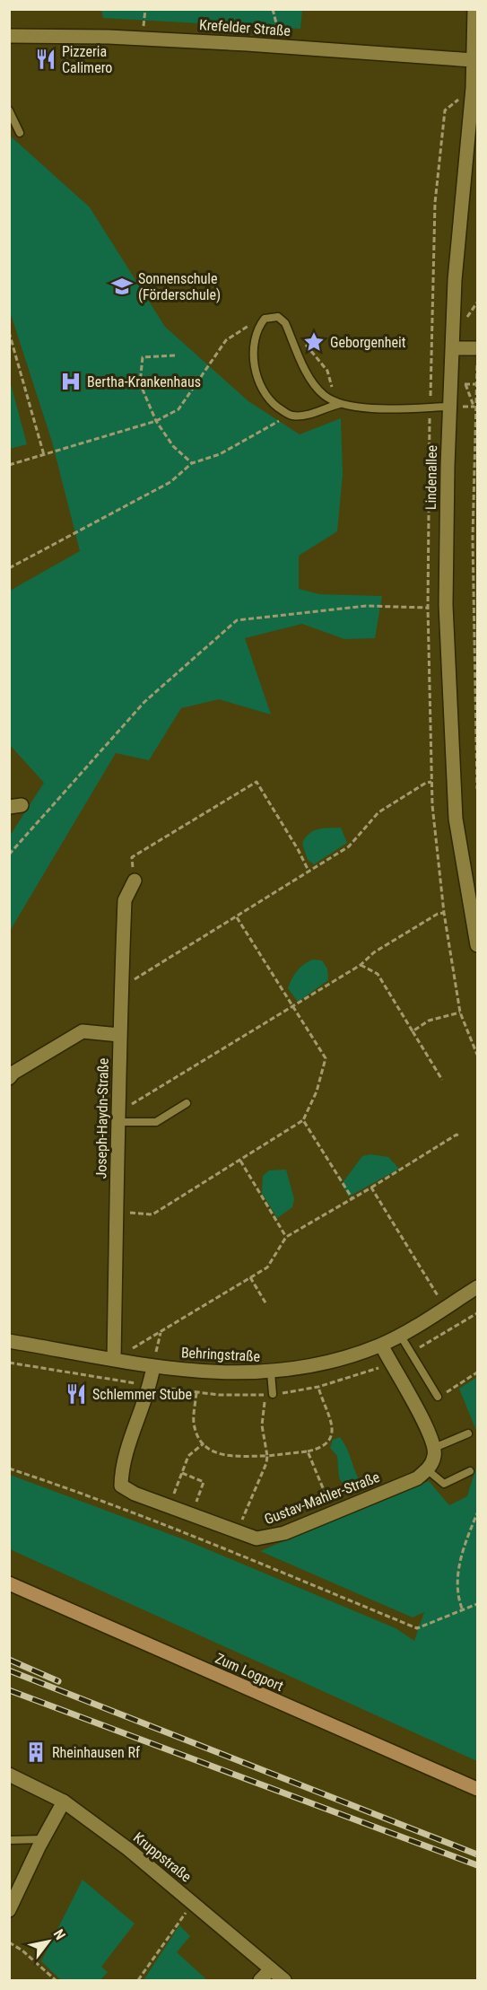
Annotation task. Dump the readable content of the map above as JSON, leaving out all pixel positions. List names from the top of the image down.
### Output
{
  "streets": {
    "main road": ["Zum Logport"],
    "street": [
      "Krefelder Straße",
      "Lindenallee",
      "Joseph-Haydn-Straße",
      "Behringstraße",
      "Gustav-Mahler-Straße",
      "Kruppstraße"
    ]
  },
  "crossings": [
    ["Krefelder Straße", "Lindenallee"],
    ["Joseph-Haydn-Straße", "Behringstraße"],
    ["Behringstraße", "Gustav-Mahler-Straße"]
  ],
  "places": {
    "restaurant": ["Pizzeria Calimero", "Schlemmer Stube"],
    "school or university": ["Sonnenschule (Förderschule)"],
    "place": ["Geborgenheit"],
    "hospital": ["Bertha-Krankenhaus"],
    "building": ["Rheinhausen Rf"]
  },
  "north": "top right"
}
